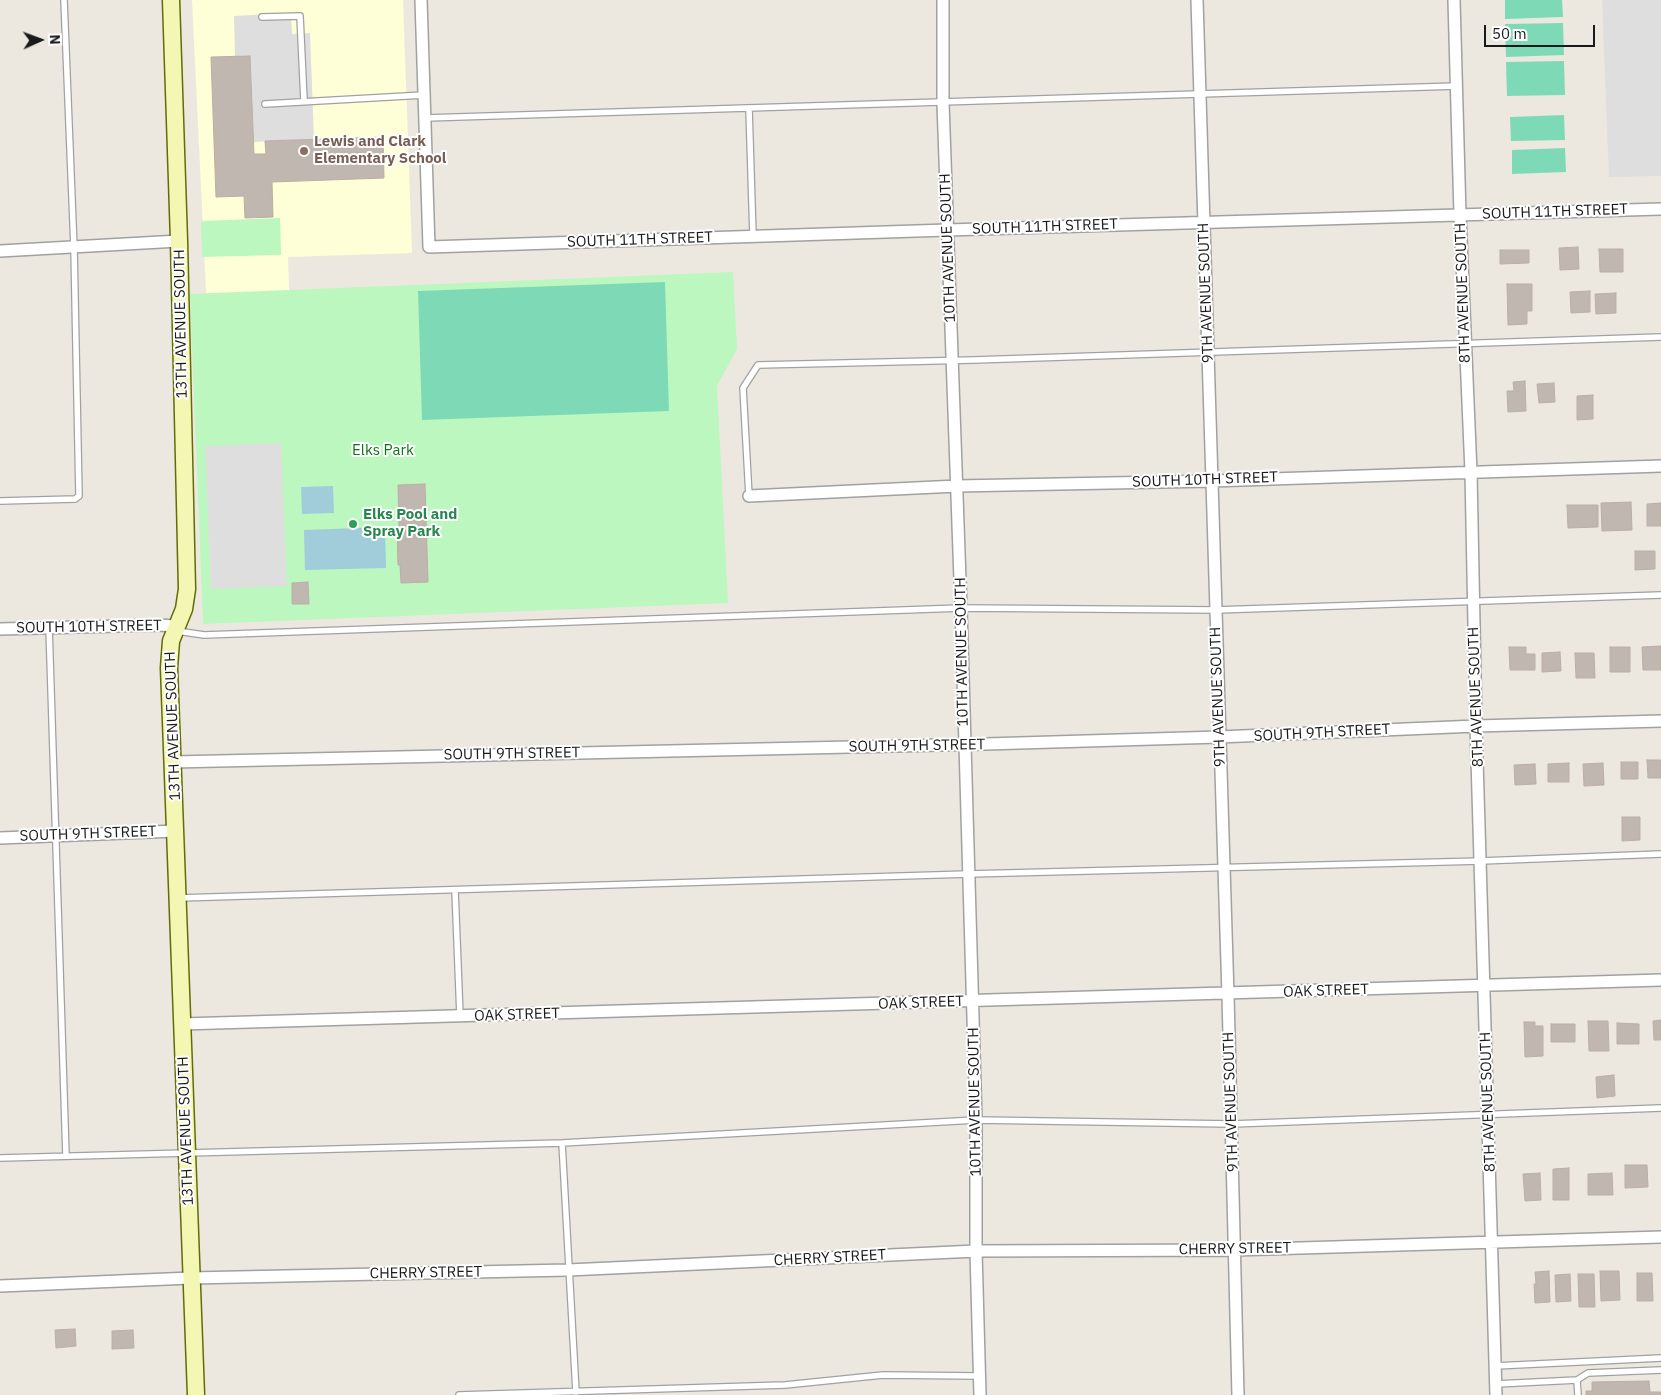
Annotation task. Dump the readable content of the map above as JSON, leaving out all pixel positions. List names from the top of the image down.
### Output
{
  "streets": {
    "street": [
      "SOUTH 11TH STREET",
      "10TH AVENUE SOUTH",
      "9TH AVENUE SOUTH",
      "8TH AVENUE SOUTH",
      "13TH AVENUE SOUTH",
      "SOUTH 10TH STREET",
      "SOUTH 9TH STREET",
      "OAK STREET",
      "CHERRY STREET"
    ]
  },
  "crossings": [
    ["SOUTH 11TH STREET", "10TH AVENUE SOUTH"],
    ["SOUTH 11TH STREET", "9TH AVENUE SOUTH"],
    ["SOUTH 11TH STREET", "8TH AVENUE SOUTH"],
    ["10TH AVENUE SOUTH", "SOUTH 10TH STREET"],
    ["10TH AVENUE SOUTH", "SOUTH 9TH STREET"],
    ["10TH AVENUE SOUTH", "OAK STREET"],
    ["10TH AVENUE SOUTH", "CHERRY STREET"],
    ["9TH AVENUE SOUTH", "SOUTH 10TH STREET"],
    ["9TH AVENUE SOUTH", "SOUTH 9TH STREET"],
    ["9TH AVENUE SOUTH", "OAK STREET"],
    ["9TH AVENUE SOUTH", "CHERRY STREET"],
    ["8TH AVENUE SOUTH", "SOUTH 10TH STREET"],
    ["8TH AVENUE SOUTH", "SOUTH 9TH STREET"],
    ["8TH AVENUE SOUTH", "OAK STREET"],
    ["8TH AVENUE SOUTH", "CHERRY STREET"],
    ["13TH AVENUE SOUTH", "SOUTH 10TH STREET"],
    ["13TH AVENUE SOUTH", "SOUTH 9TH STREET"],
    ["13TH AVENUE SOUTH", "OAK STREET"],
    ["13TH AVENUE SOUTH", "CHERRY STREET"]
  ],
  "parks": ["Elks Park"],
  "places": ["Lewis and Clark Elementary School", "Elks Pool and Spray Park"],
  "scale_bar": "50 m",
  "north": "right"
}
